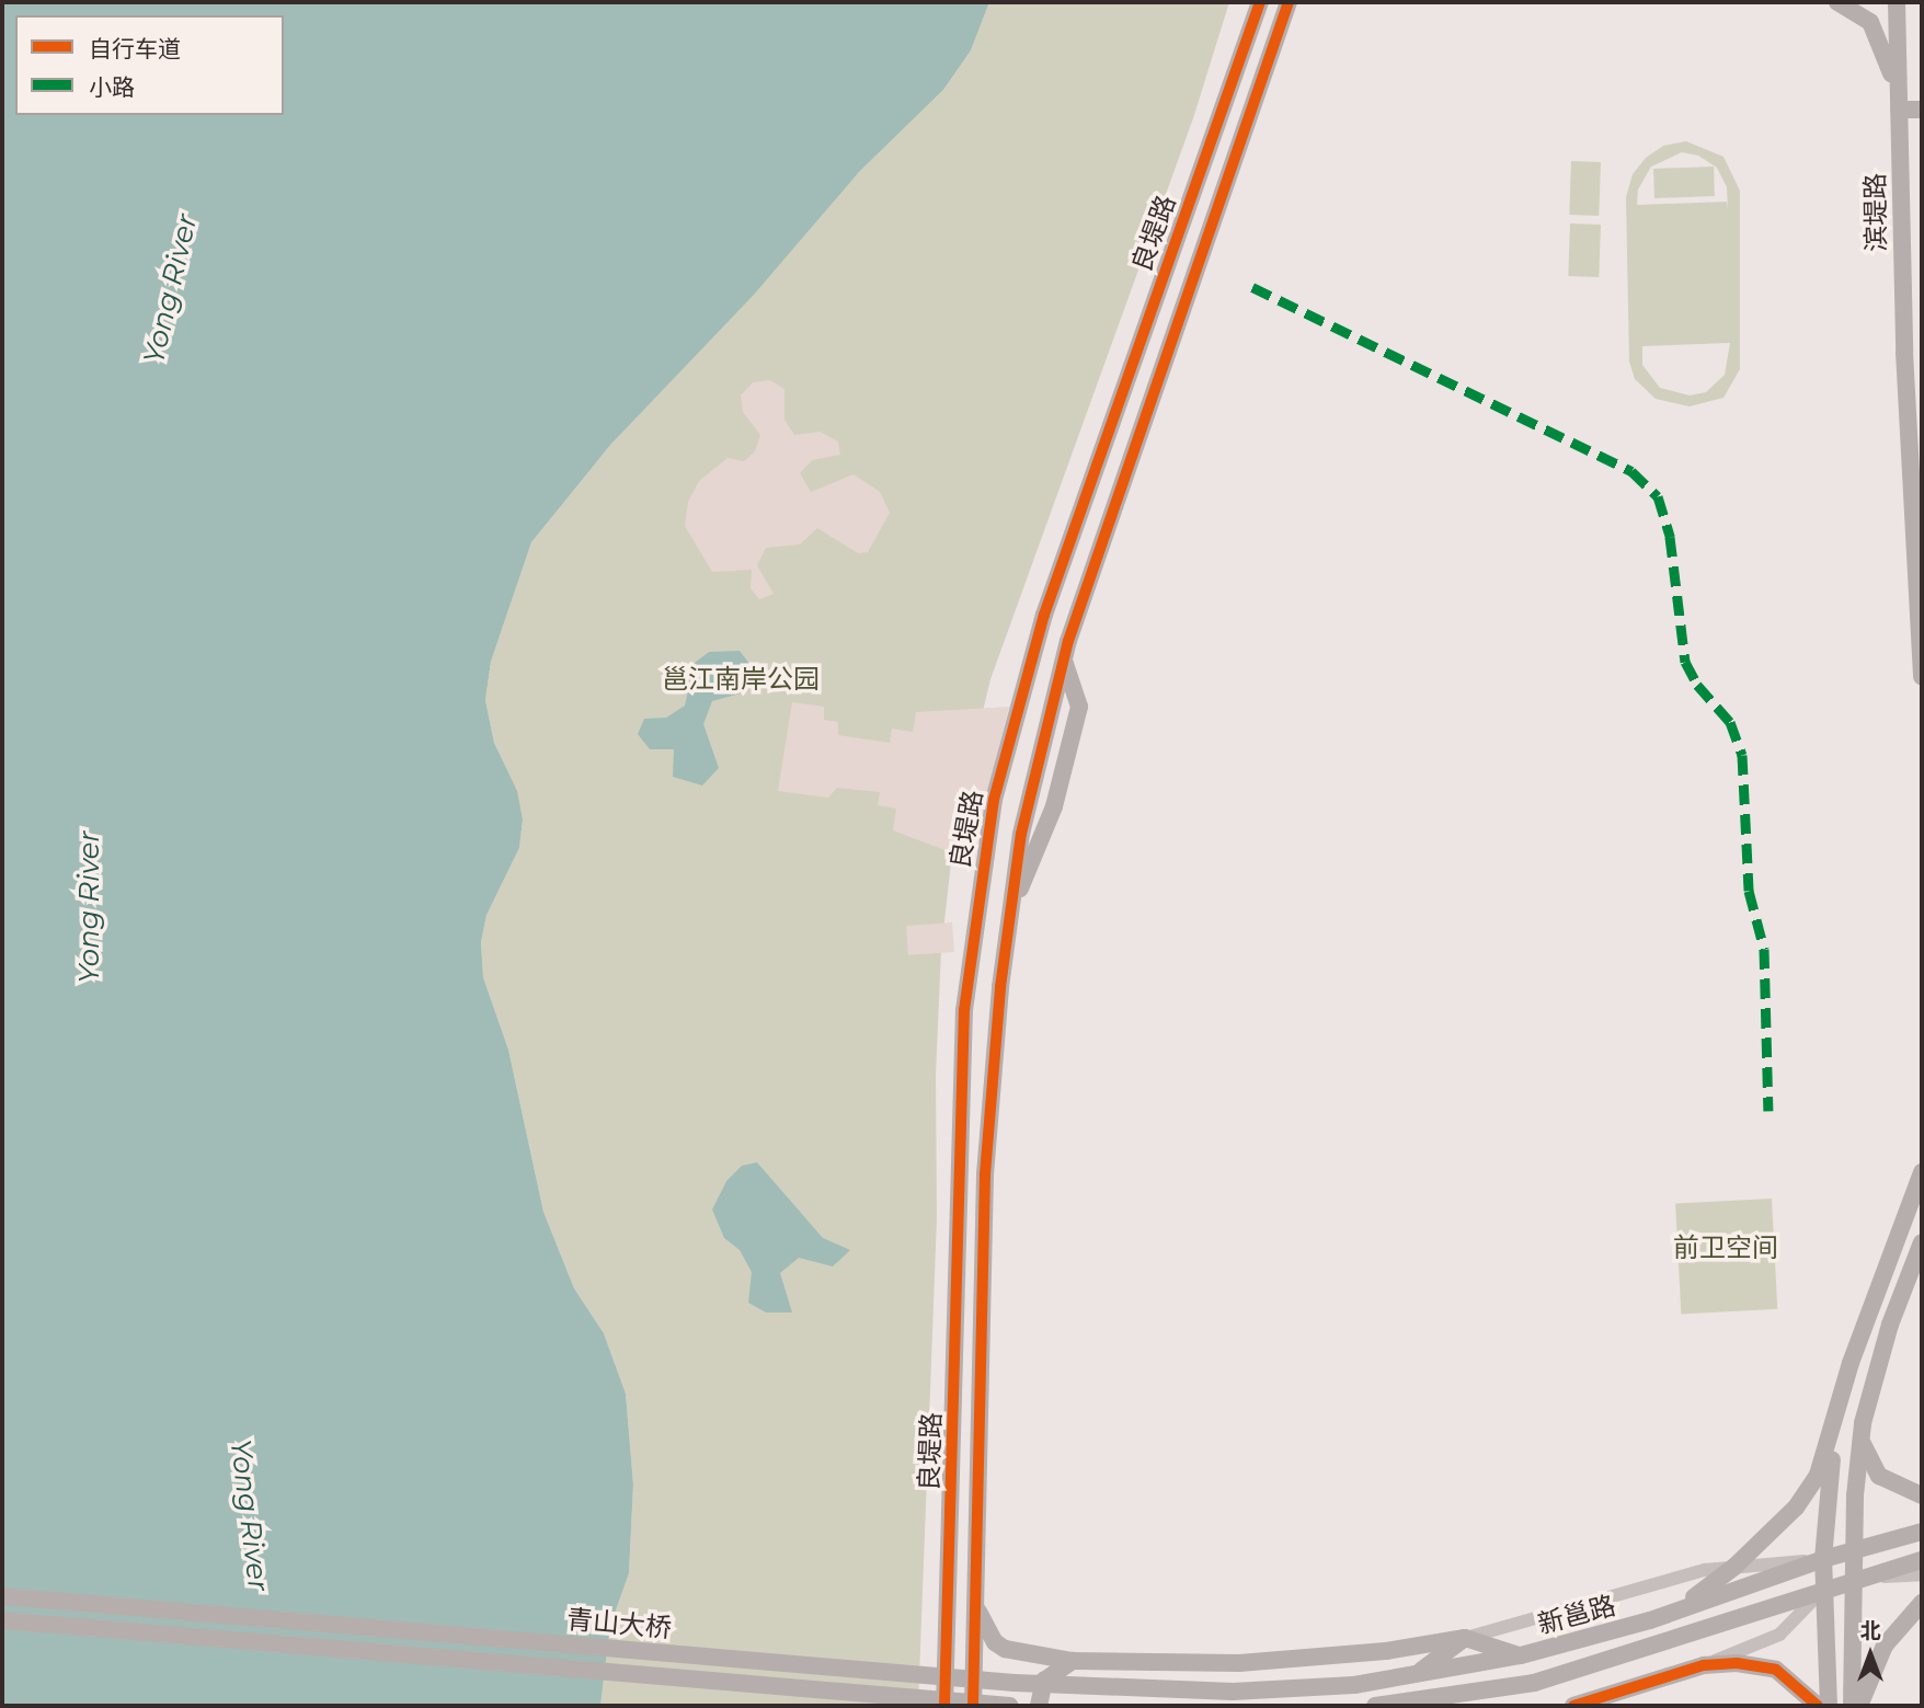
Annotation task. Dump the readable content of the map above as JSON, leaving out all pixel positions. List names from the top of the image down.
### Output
{
  "streets": {
    "main road": [
      "滨堤路",
      "良堤路",
      "新邕路",
      "青山大桥"
    ]
  },
  "crossings": [
    ["新邕路", "青山大桥"]
  ],
  "water": ["Yong River"],
  "parks": ["邕江南岸公园", "前卫空间"],
  "legend": ["自行车道", "小路"],
  "north": "top"
}
